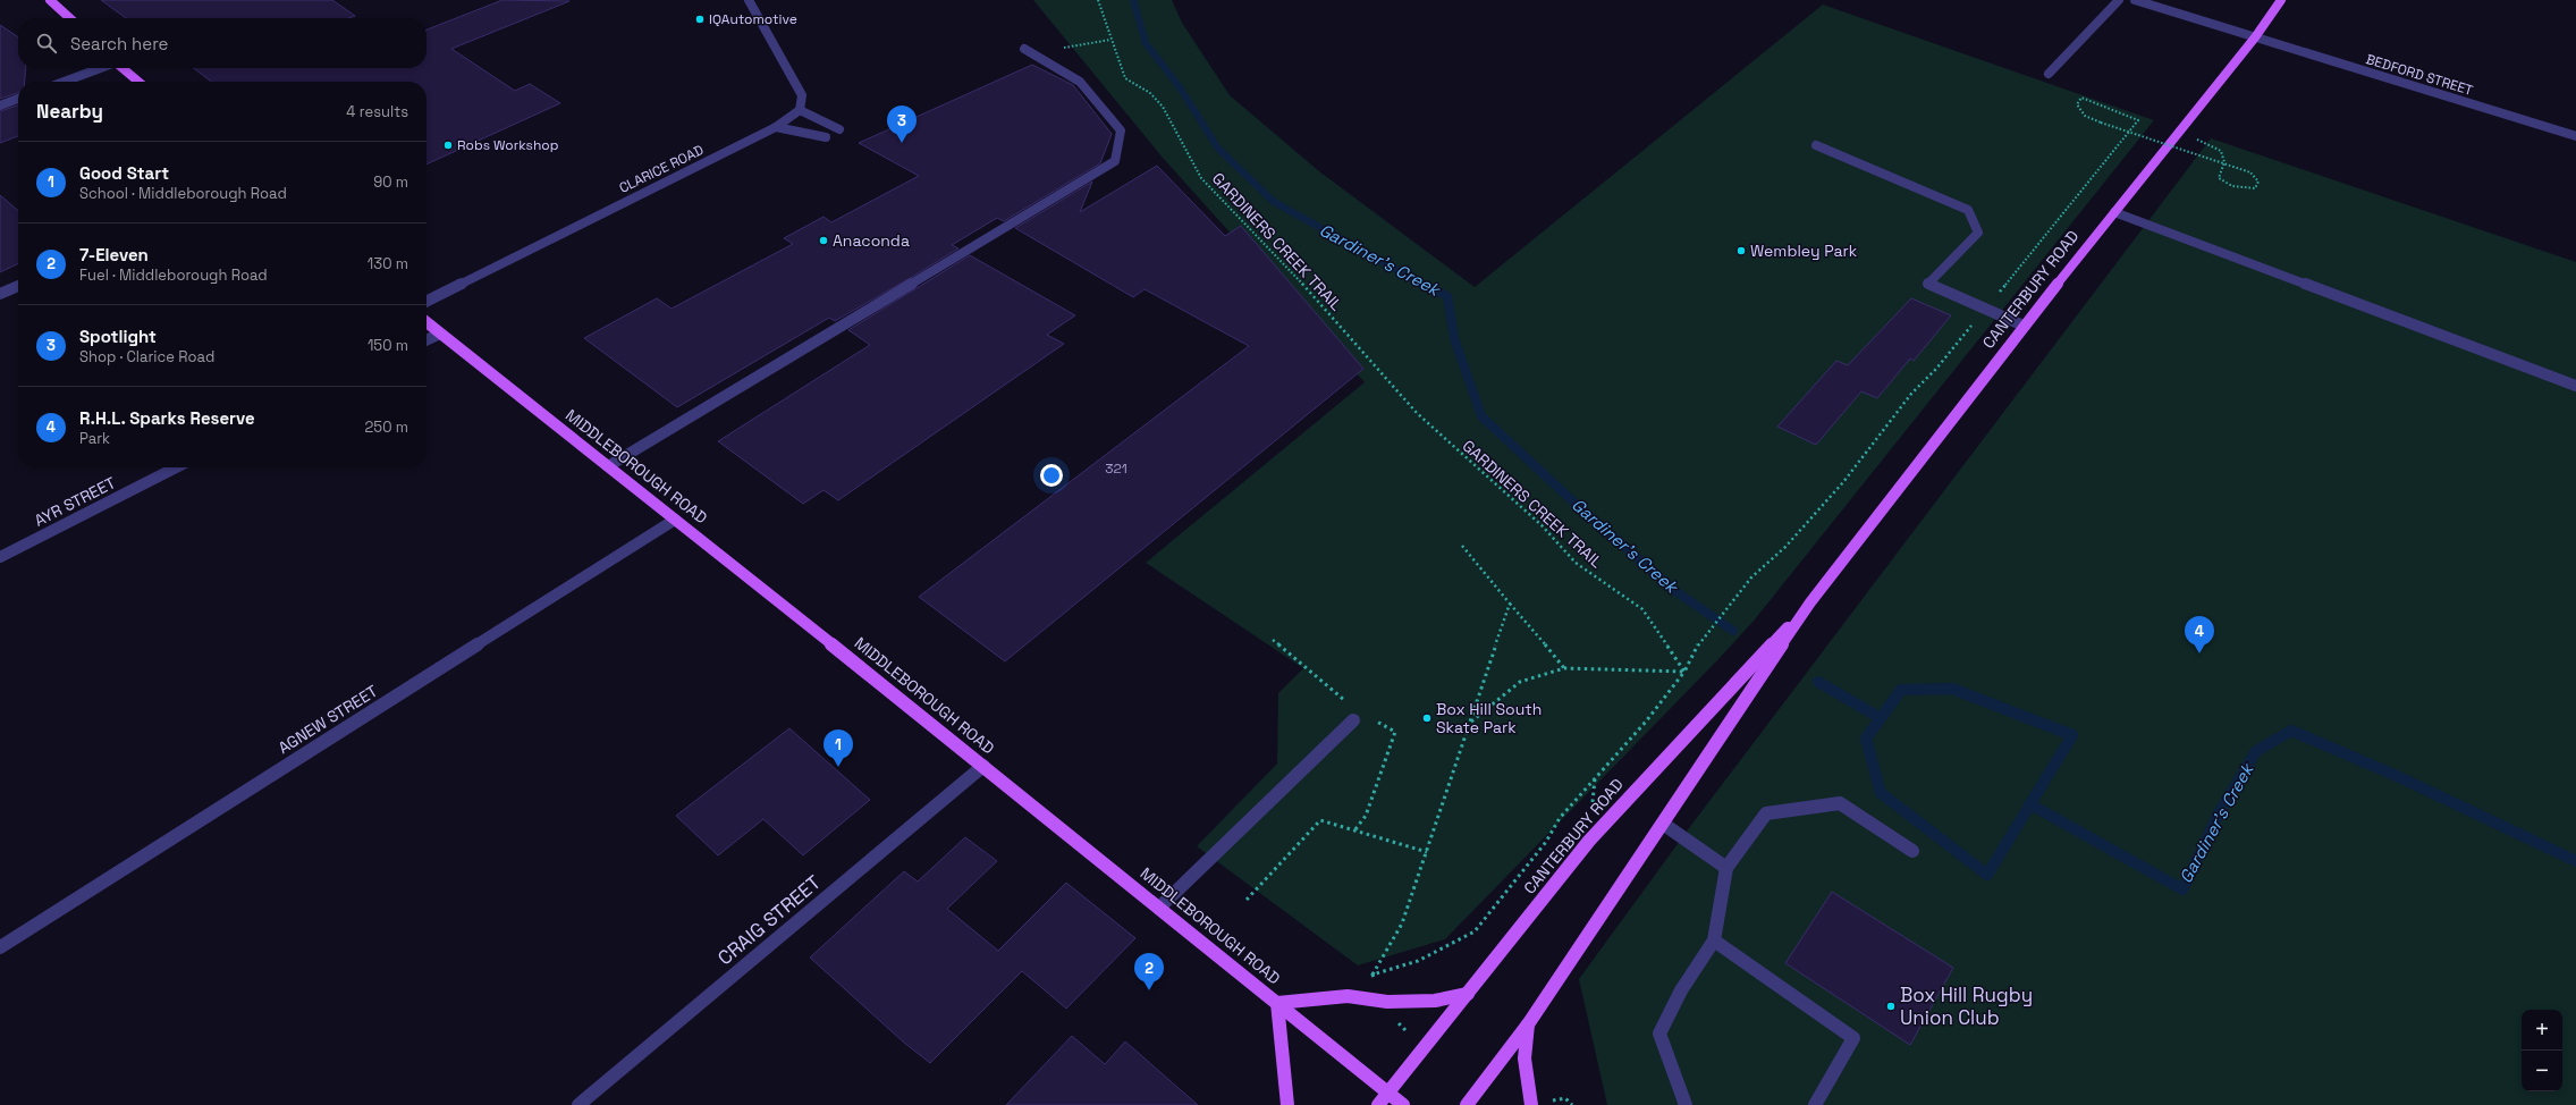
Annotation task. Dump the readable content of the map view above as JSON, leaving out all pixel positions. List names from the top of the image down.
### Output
{
  "streets": {
    "main road": ["CANTERBURY ROAD", "MIDDLEBOROUGH ROAD"],
    "street": [
      "BEDFORD STREET",
      "CLARICE ROAD",
      "AYR STREET",
      "AGNEW STREET",
      "CRAIG STREET"
    ],
    "path": ["GARDINERS CREEK TRAIL"]
  },
  "crossings": [
    ["BEDFORD STREET", "CANTERBURY ROAD"],
    ["CANTERBURY ROAD", "MIDDLEBOROUGH ROAD"],
    ["MIDDLEBOROUGH ROAD", "AGNEW STREET"],
    ["MIDDLEBOROUGH ROAD", "CRAIG STREET"]
  ],
  "water": ["Gardiner's Creek"],
  "places": [
    "IQAutomotive",
    "Robs Workshop",
    "Anaconda",
    "Wembley Park",
    "Box Hill South Skate Park",
    "Box Hill Rugby Union Club"
  ],
  "house_numbers": ["321"],
  "page": {
    "search": "Search here",
    "heading": ["Nearby", "4 results"],
    "pins": [
      "3",
      "4",
      "1",
      "2"
    ],
    "list": [
      {
        "mark": "1",
        "name": "Good Start",
        "note": "School · Middleborough Road",
        "value": "90 m"
      },
      {
        "mark": "2",
        "name": "7-Eleven",
        "note": "Fuel · Middleborough Road",
        "value": "130 m"
      },
      {
        "mark": "3",
        "name": "Spotlight",
        "note": "Shop · Clarice Road",
        "value": "150 m"
      },
      {
        "mark": "4",
        "name": "R.H.L. Sparks Reserve",
        "note": "Park",
        "value": "250 m"
      }
    ],
    "map_buttons": ["+", "−"]
  }
}
